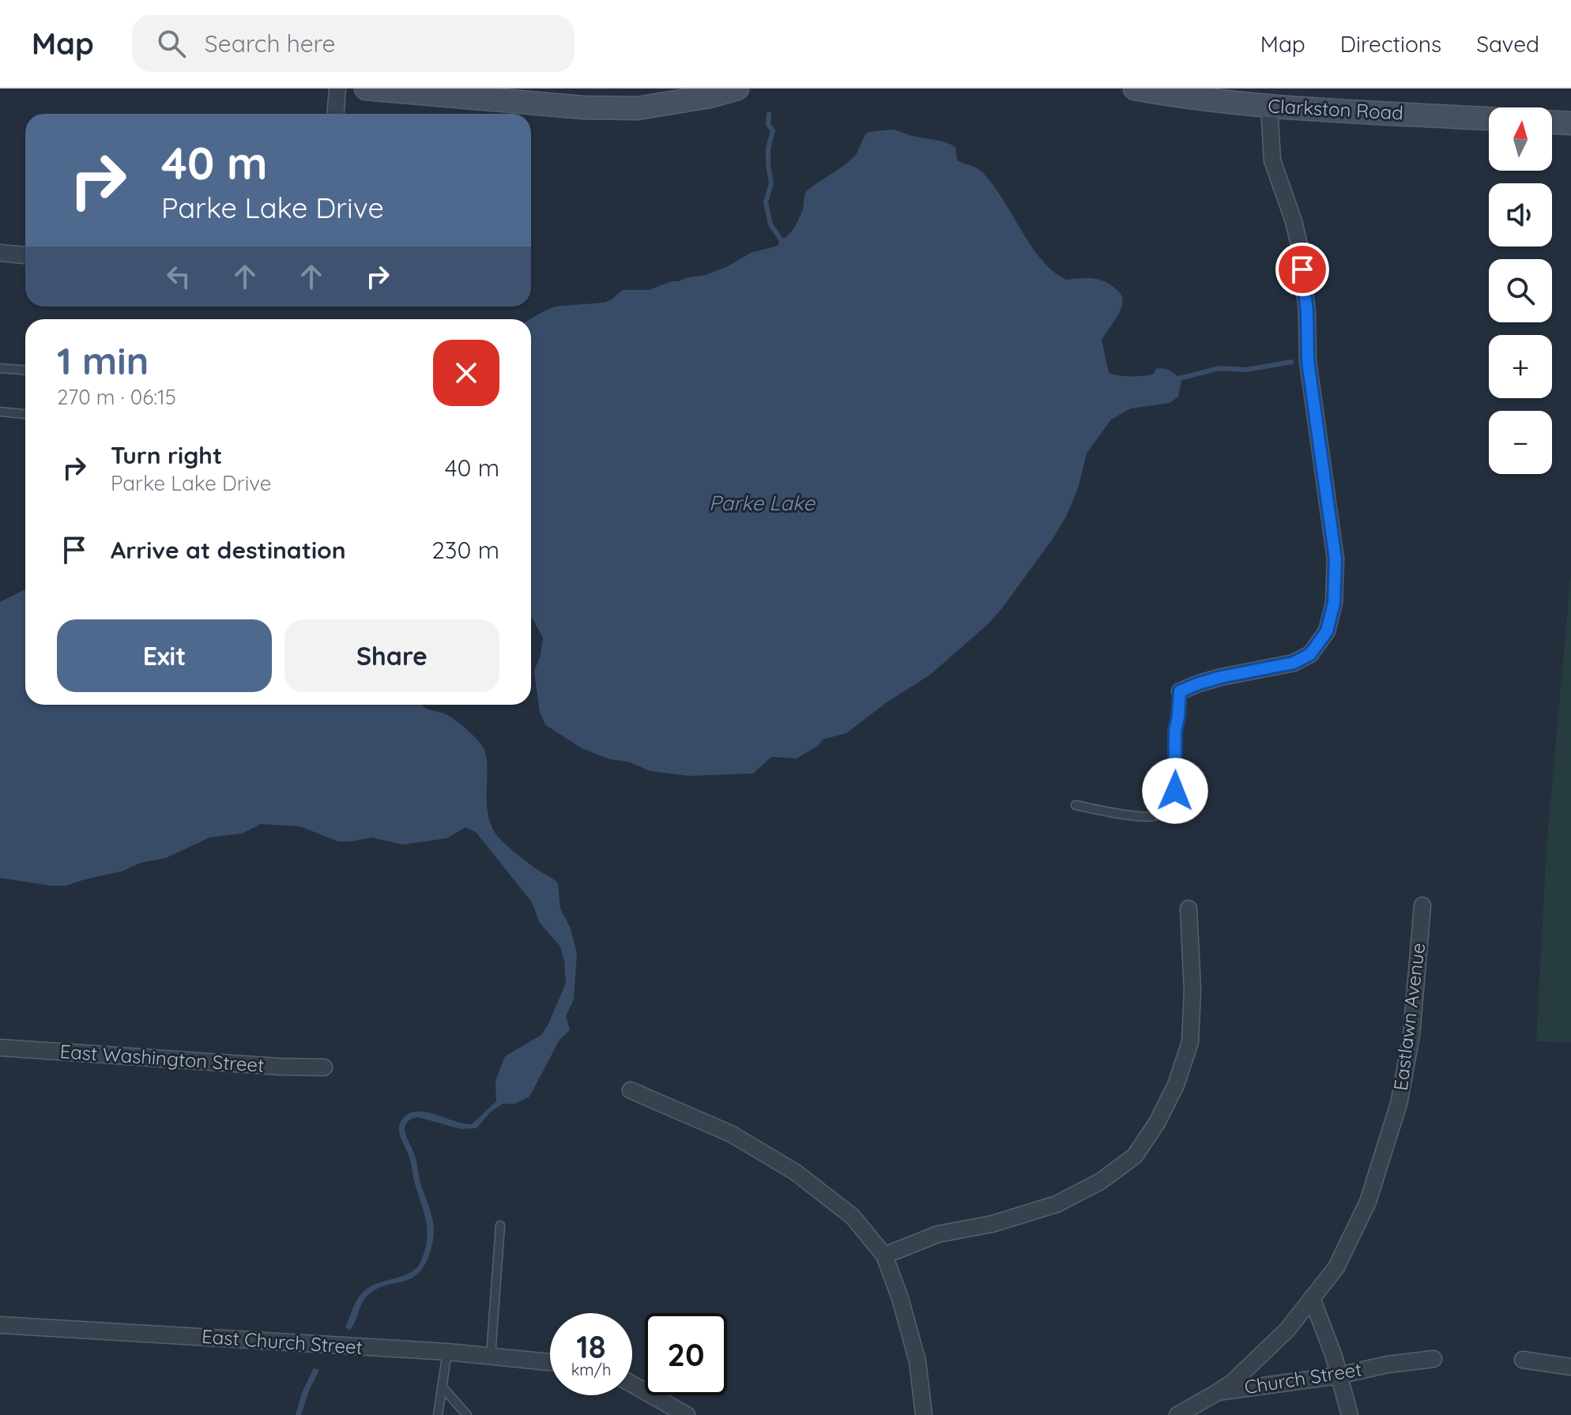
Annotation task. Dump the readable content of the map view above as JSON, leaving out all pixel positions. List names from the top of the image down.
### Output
{
  "streets": {
    "street": [
      "Clarkston Road",
      "Eastlawn Avenue",
      "East Washington Street",
      "East Church Street",
      "Church Street"
    ]
  },
  "crossings": [
    ["Eastlawn Avenue", "Church Street"]
  ],
  "water": ["Parke Lake"],
  "north": "top",
  "page": {
    "header": "Map",
    "search": "Search here",
    "nav": ["Map", "Directions", "Saved"],
    "map_buttons": ["+", "−"],
    "turn": ["40 m", "Parke Lake Drive"],
    "heading": ["1 min", "270 m · 06:15"],
    "list": [
      {
        "name": "Turn right",
        "note": "Parke Lake Drive",
        "value": "40 m"
      },
      {
        "name": "Arrive at destination",
        "value": "230 m"
      }
    ],
    "buttons": ["Exit", "Share"],
    "speed": "18 km/h",
    "limit": "20"
  }
}
